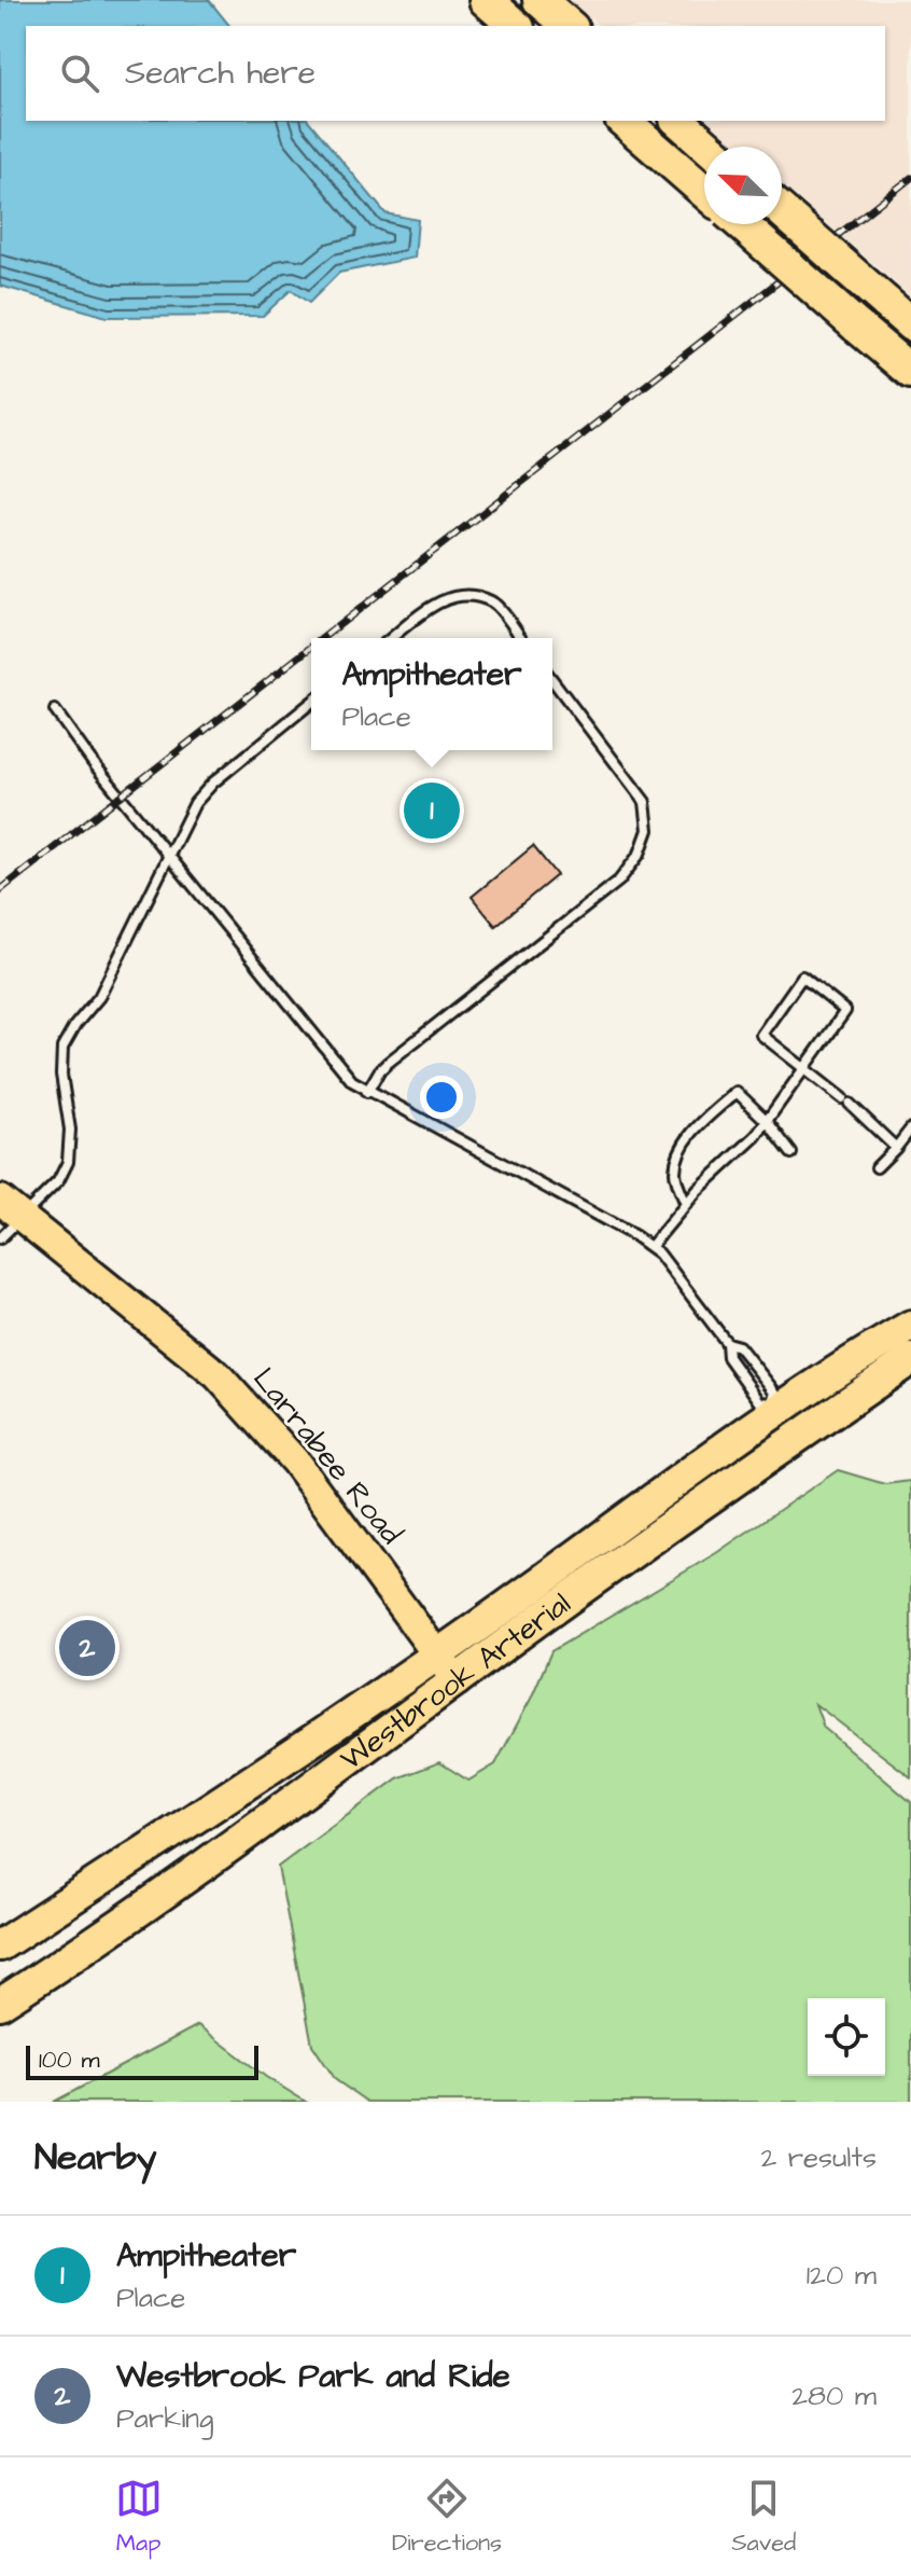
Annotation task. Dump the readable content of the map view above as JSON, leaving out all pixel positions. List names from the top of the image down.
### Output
{
  "streets": {
    "highway": ["Westbrook Arterial"],
    "main road": ["Larrabee Road"]
  },
  "crossings": [
    ["Larrabee Road", "Westbrook Arterial"]
  ],
  "scale_bar": "100 m",
  "north": "top left",
  "page": {
    "search": "Search here",
    "popup": ["Ampitheater", "Place"],
    "pins": ["1", "2"],
    "scale": "100 m",
    "heading": ["Nearby", "2 results"],
    "list": [
      {
        "mark": "1",
        "name": "Ampitheater",
        "note": "Place",
        "value": "120 m"
      },
      {
        "mark": "2",
        "name": "Westbrook Park and Ride",
        "note": "Parking",
        "value": "280 m"
      }
    ],
    "nav": ["Map", "Directions", "Saved"]
  }
}
